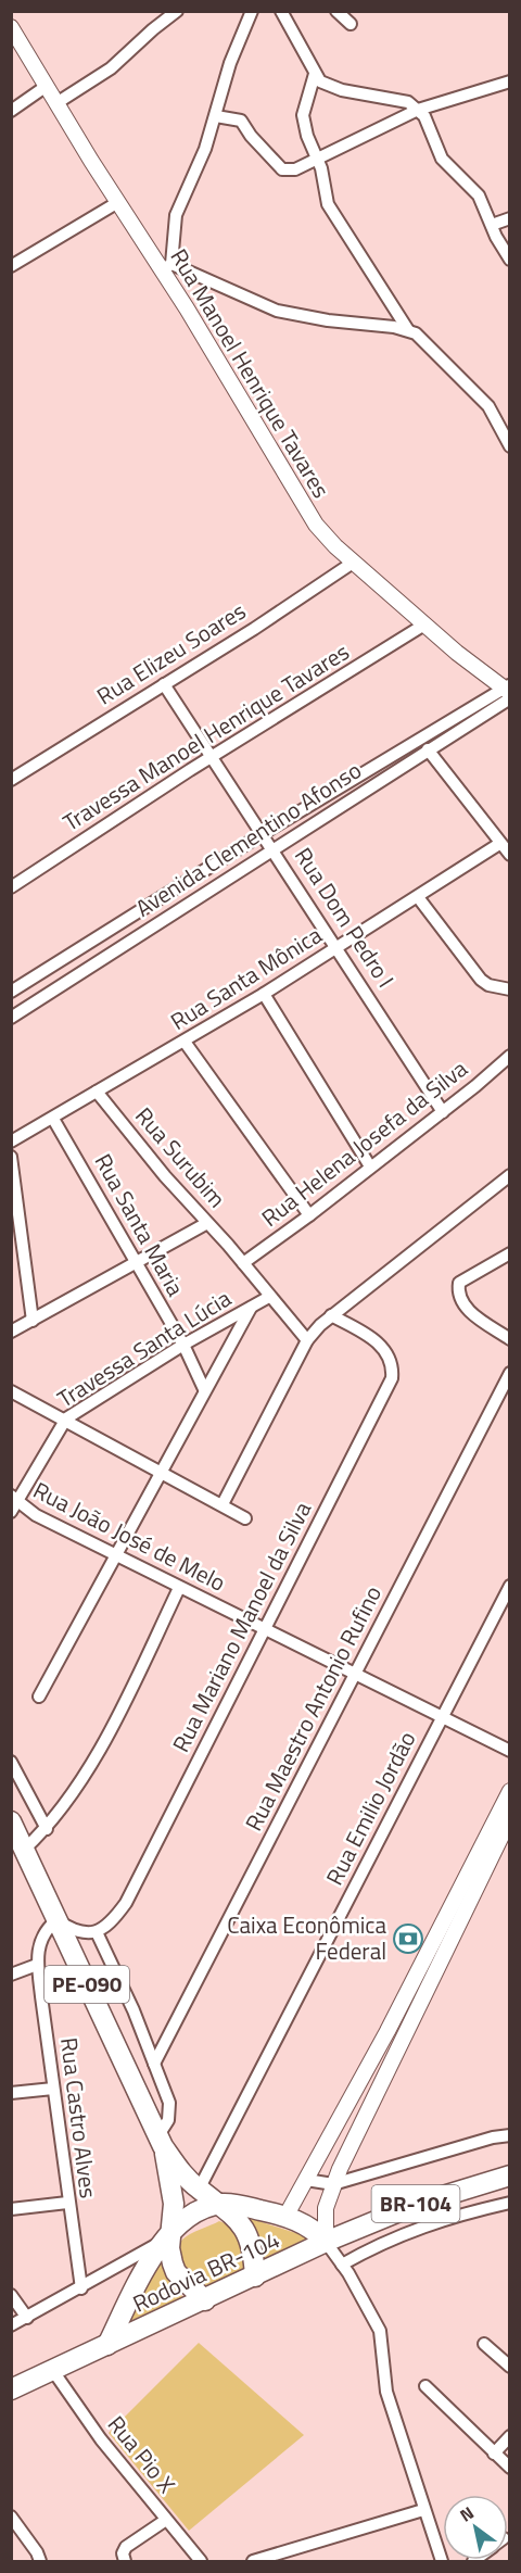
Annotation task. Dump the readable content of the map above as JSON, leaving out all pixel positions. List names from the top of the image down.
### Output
{
  "streets": {
    "main road": ["PE-090", "BR-104", "Rodovia BR-104"],
    "street": [
      "Rua Manoel Henrique Tavares",
      "Rua Elizeu Soares",
      "Travessa Manoel Henrique Tavares",
      "Avenida Clementino Afonso",
      "Rua Dom Pedro I",
      "Rua Santa Mônica",
      "Rua Helena Josefa da Silva",
      "Rua Surubim",
      "Rua Santa Maria",
      "Travessa Santa Lúcia",
      "Rua João José de Melo",
      "Rua Mariano Manoel da Silva",
      "Rua Maestro Antonio Rufino",
      "Rua Emilio Jordão",
      "Rua Castro Alves",
      "Rua Pio X"
    ]
  },
  "crossings": [
    ["Rua Manoel Henrique Tavares", "Rua Elizeu Soares"],
    ["Rua Manoel Henrique Tavares", "Travessa Manoel Henrique Tavares"],
    ["Rua Manoel Henrique Tavares", "Avenida Clementino Afonso"],
    ["Rua Elizeu Soares", "Rua Dom Pedro I"],
    ["Travessa Manoel Henrique Tavares", "Rua Dom Pedro I"],
    ["Avenida Clementino Afonso", "Rua Dom Pedro I"],
    ["Rua Dom Pedro I", "Rua Santa Mônica"],
    ["Rua Dom Pedro I", "Rua Helena Josefa da Silva"],
    ["Rua Santa Mônica", "Rua Surubim"],
    ["Rua Santa Mônica", "Rua Santa Maria"],
    ["Rua Helena Josefa da Silva", "Rua Surubim"],
    ["Rua Surubim", "Travessa Santa Lúcia"],
    ["Rua Santa Maria", "Travessa Santa Lúcia"],
    ["Travessa Santa Lúcia", "Rua João José de Melo"],
    ["Rua João José de Melo", "Rua Mariano Manoel da Silva"],
    ["Rua João José de Melo", "Rua Maestro Antonio Rufino"],
    ["Rua João José de Melo", "Rua Emilio Jordão"],
    ["Rua Emilio Jordão", "PE-090"],
    ["PE-090", "Rua Castro Alves"],
    ["PE-090", "Rodovia BR-104"],
    ["Rodovia BR-104", "Rua Pio X"]
  ],
  "places": {
    "bank": ["Caixa Econômica Federal"]
  },
  "north": "top left"
}
